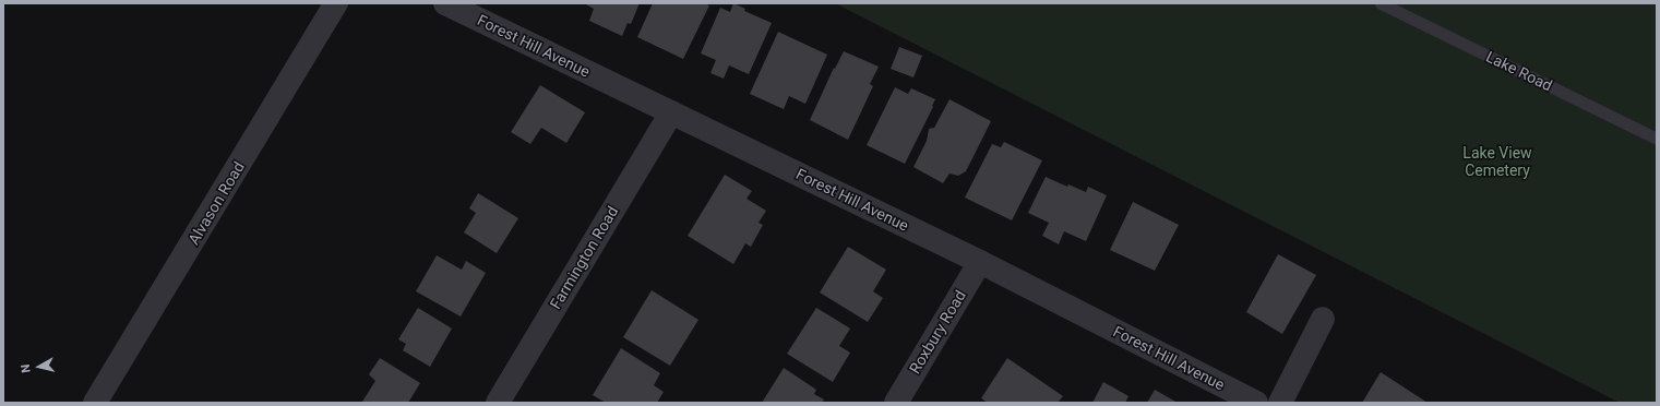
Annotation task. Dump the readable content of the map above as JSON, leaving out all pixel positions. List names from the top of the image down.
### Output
{
  "streets": {
    "street": [
      "Forest Hill Avenue",
      "Alvason Road",
      "Farmington Road",
      "Roxbury Road"
    ],
    "lane": ["Lake Road"]
  },
  "crossings": [
    ["Forest Hill Avenue", "Farmington Road"],
    ["Forest Hill Avenue", "Roxbury Road"]
  ],
  "parks": ["Lake View Cemetery"],
  "north": "left"
}
